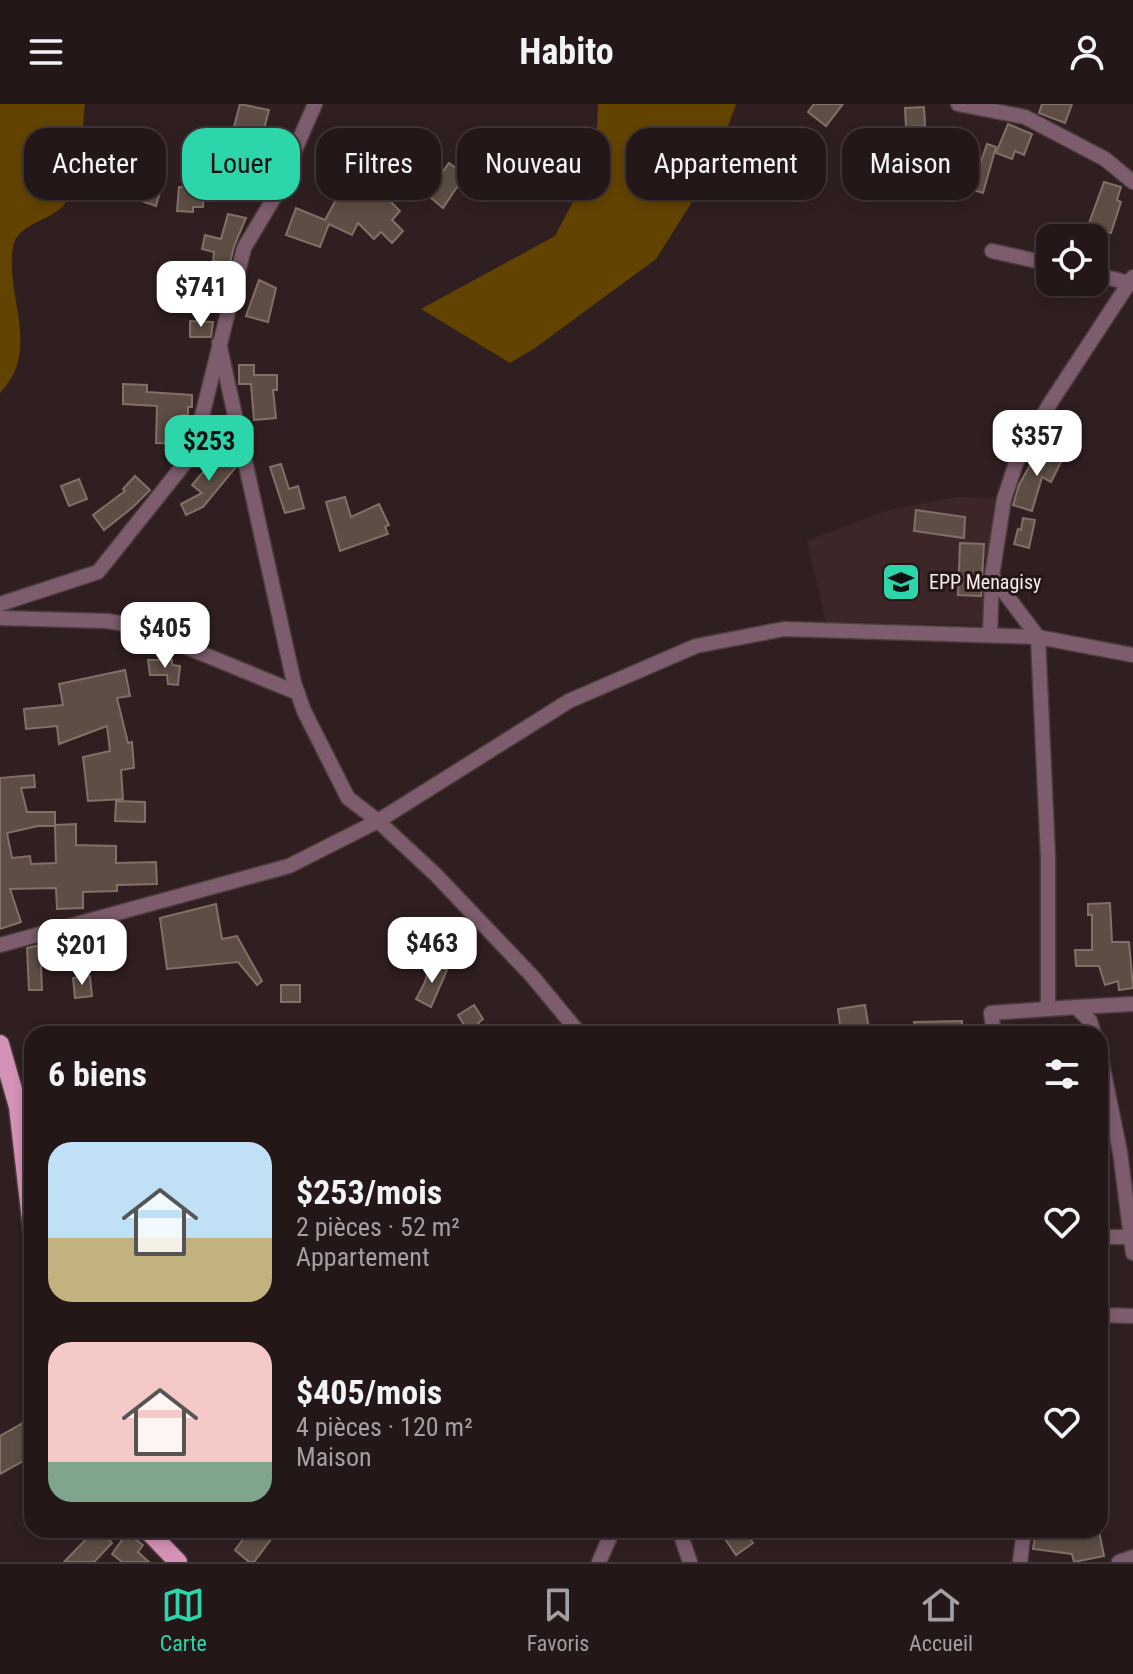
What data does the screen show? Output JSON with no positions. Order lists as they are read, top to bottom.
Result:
{
  "places": {
    "school or university": ["EPP Menagisy"]
  },
  "page": {
    "header": "Habito",
    "chip": [
      "Acheter",
      "Louer",
      "Filtres",
      "Nouveau",
      "Appartement",
      "Maison"
    ],
    "price": [
      "$741",
      "$357",
      "$253",
      "$405",
      "$463",
      "$201"
    ],
    "heading": "6 biens",
    "list": [
      {
        "name": "$253/mois",
        "note": "2 pièces · 52 m² · Appartement"
      },
      {
        "name": "$405/mois",
        "note": "4 pièces · 120 m² · Maison"
      }
    ],
    "tabs": ["Carte", "Favoris", "Accueil"]
  }
}
